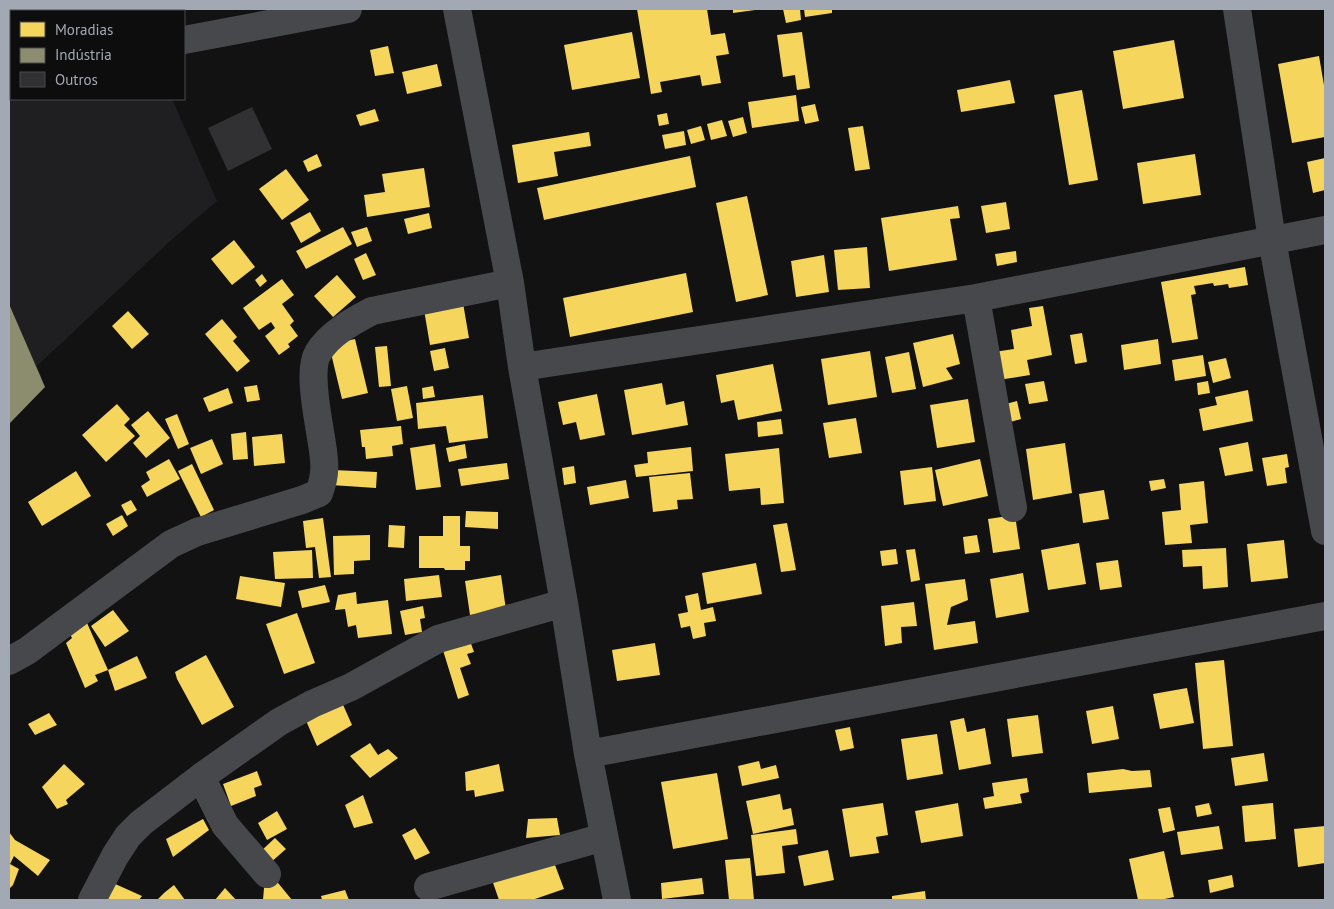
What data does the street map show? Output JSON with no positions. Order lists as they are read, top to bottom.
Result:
{
  "legend": ["Moradias", "Indústria", "Outros"]
}
